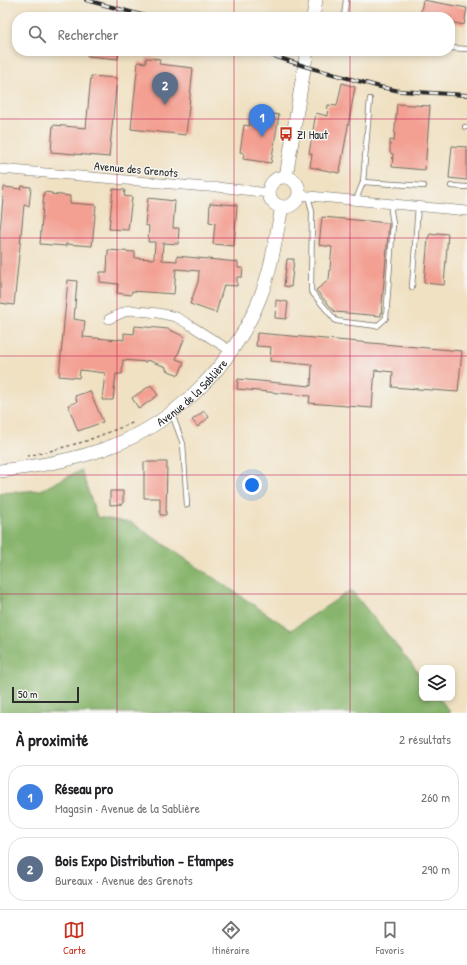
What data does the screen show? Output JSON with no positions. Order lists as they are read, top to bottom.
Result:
{
  "streets": {
    "main road": ["Avenue de la Sablière"],
    "street": ["Avenue des Grenots"]
  },
  "crossings": [
    ["Avenue des Grenots", "Avenue de la Sablière"]
  ],
  "places": {
    "bus stop": ["ZI Haut"]
  },
  "scale_bar": "50 m",
  "page": {
    "search": "Rechercher",
    "pins": ["2", "1"],
    "scale": "50 m",
    "heading": ["À proximité", "2 résultats"],
    "list": [
      {
        "mark": "1",
        "name": "Réseau pro",
        "note": "Magasin · Avenue de la Sablière",
        "value": "260 m"
      },
      {
        "mark": "2",
        "name": "Bois Expo Distribution - Etampes",
        "note": "Bureaux · Avenue des Grenots",
        "value": "290 m"
      }
    ],
    "nav": ["Carte", "Itinéraire", "Favoris"]
  }
}
